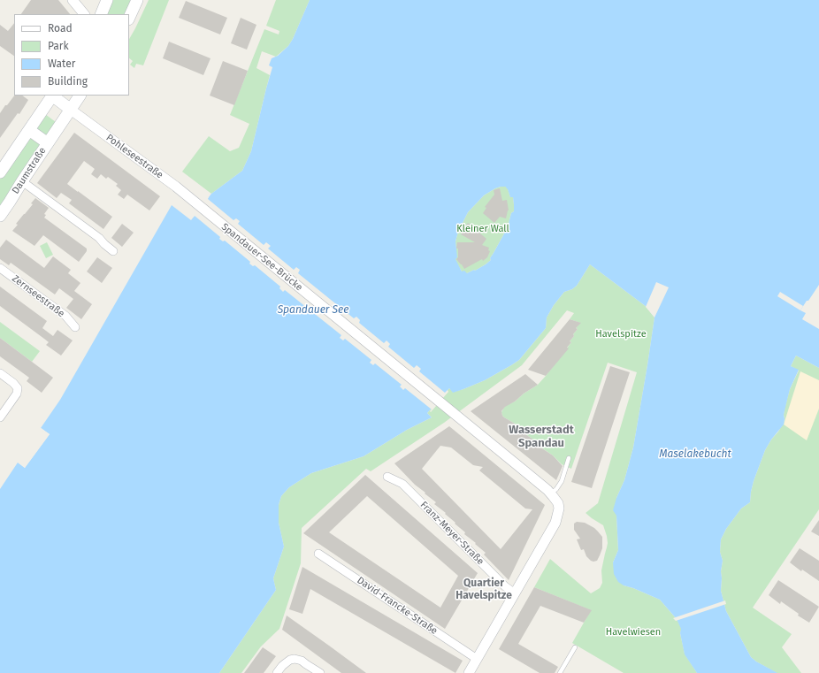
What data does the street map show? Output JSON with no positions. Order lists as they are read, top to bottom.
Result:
{
  "streets": {
    "main road": ["Daumstraße"],
    "street": [
      "Pohleseestraße",
      "Spandauer-See-Brücke",
      "Zernseestraße",
      "Franz-Meyer-Straße",
      "David-Francke-Straße"
    ]
  },
  "crossings": [
    ["Pohleseestraße", "Daumstraße"],
    ["Pohleseestraße", "Spandauer-See-Brücke"]
  ],
  "districts": ["Wasserstadt Spandau", "Quartier Havelspitze"],
  "water": ["Spandauer See", "Maselakebucht"],
  "parks": ["Kleiner Wall", "Havelspitze", "Havelwiesen"],
  "legend": [
    "Road",
    "Park",
    "Water",
    "Building"
  ]
}
